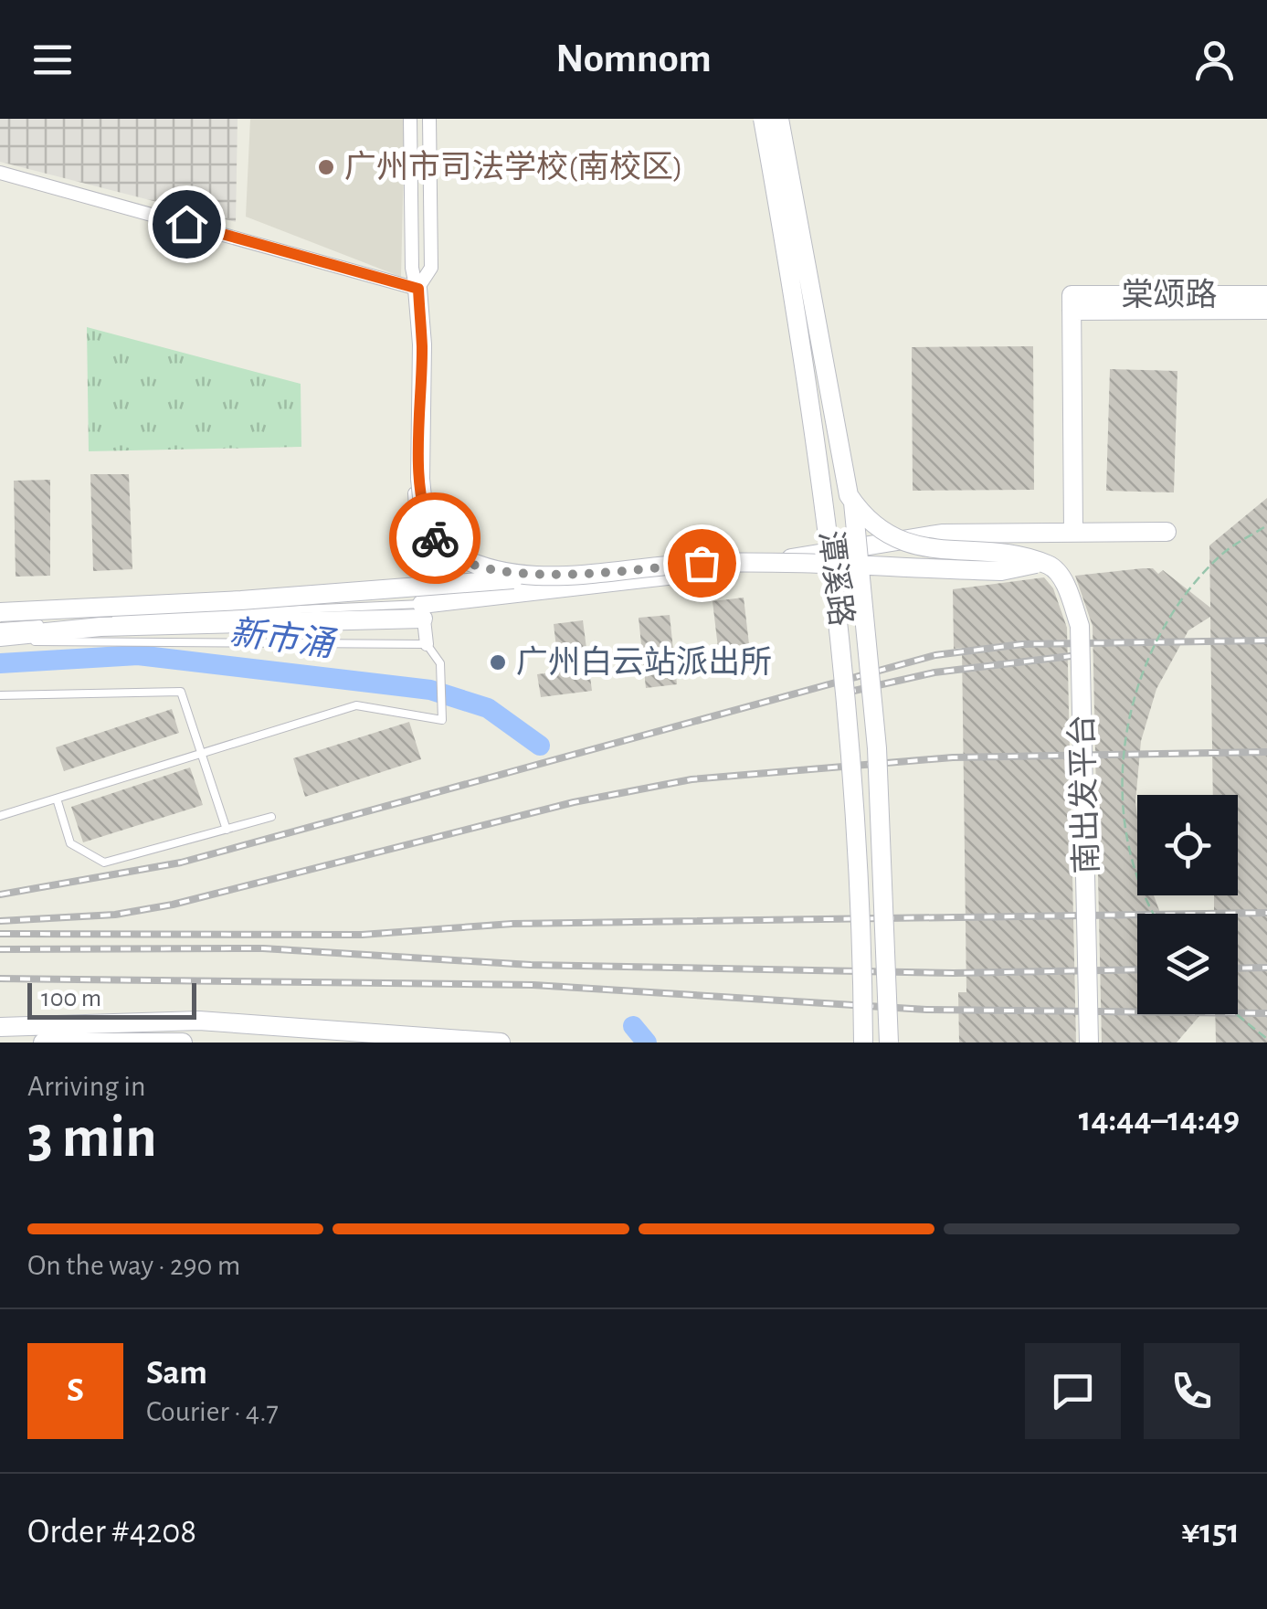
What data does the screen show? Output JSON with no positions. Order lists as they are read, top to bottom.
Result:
{
  "streets": {
    "street": ["棠颂路", "潭溪路", "南出发平台"]
  },
  "water": ["新市涌"],
  "places": ["广州市司法学校(南校区)", "广州白云站派出所"],
  "scale_bar": "100 m",
  "page": {
    "header": "Nomnom",
    "scale": "100 m",
    "heading": ["3 min", "Arriving in", "14:44–14:49"],
    "panel": [
      "Sam",
      "Courier · 4.7",
      "Order #4208",
      "¥151"
    ],
    "bar": "On the way · 290 m",
    "round": "S"
  }
}
